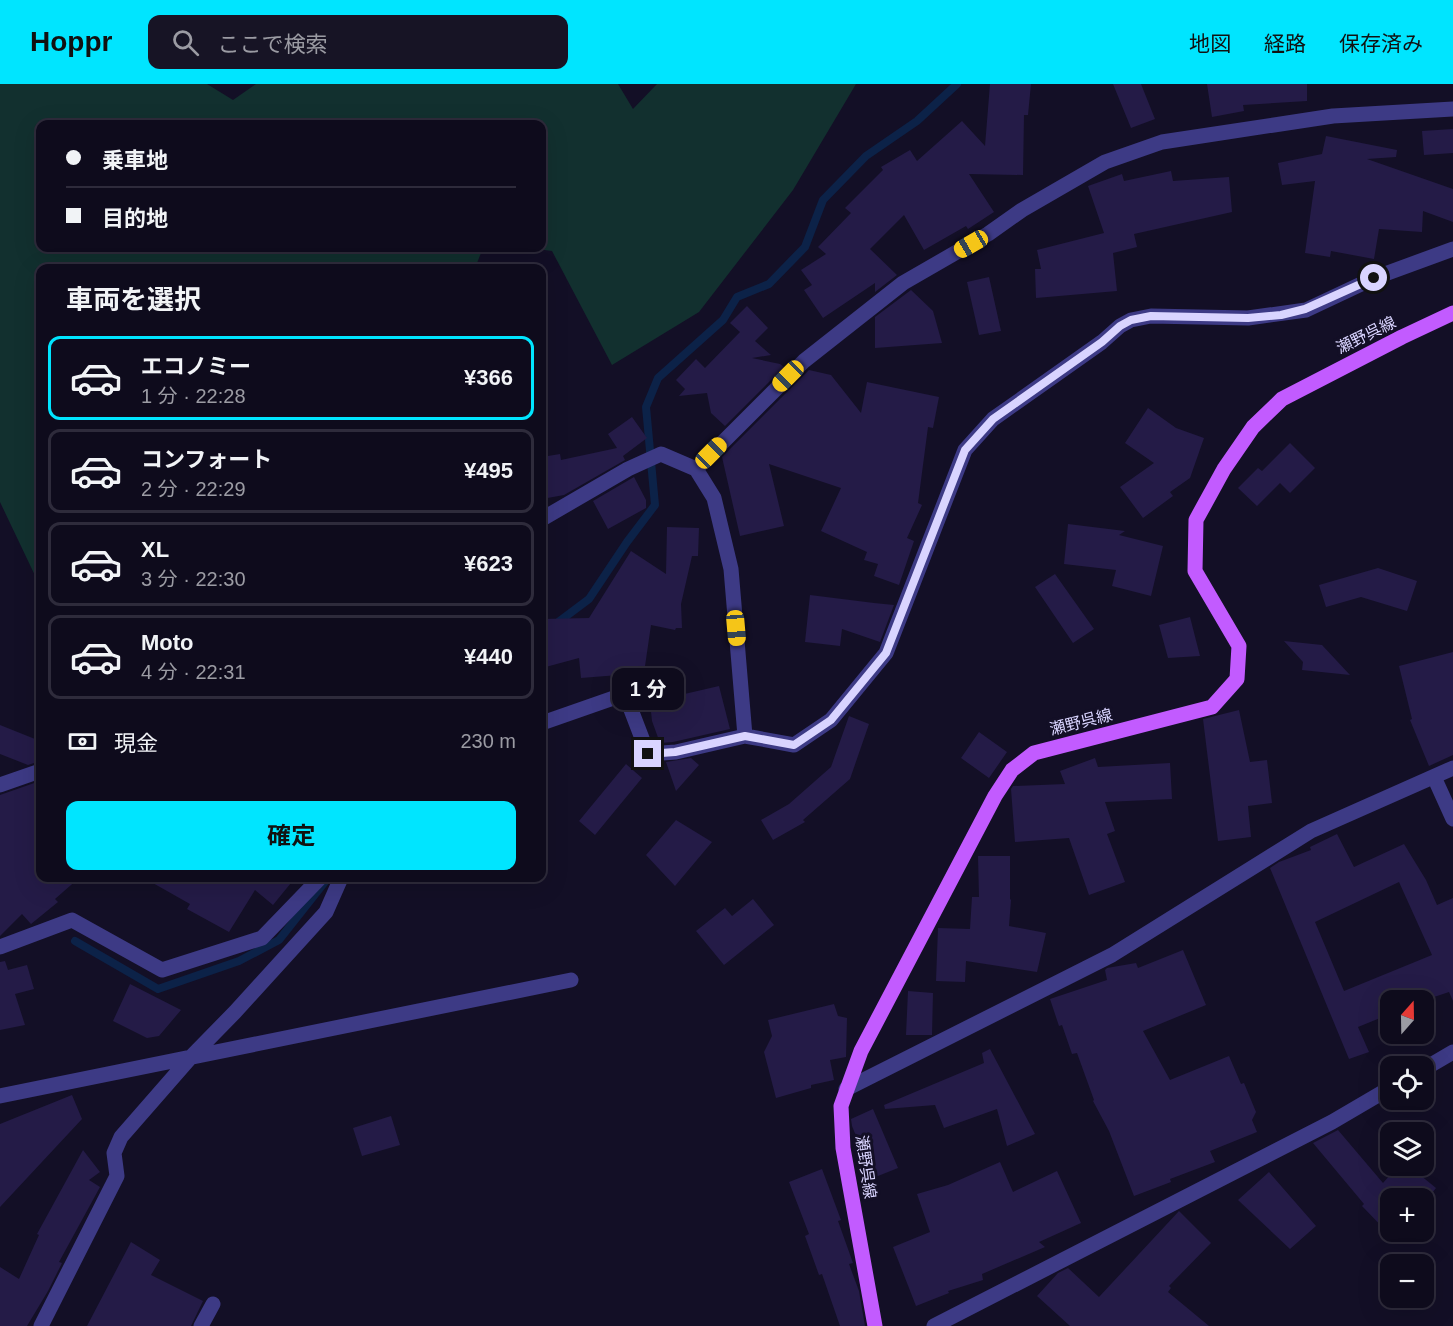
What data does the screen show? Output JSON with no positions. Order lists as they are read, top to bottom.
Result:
{
  "streets": {
    "main road": ["瀬野呉線"]
  },
  "north": "top",
  "page": {
    "header": "Hoppr",
    "search": "ここで検索",
    "nav": ["地図", "経路", "保存済み"],
    "banner": ["乗車地", "目的地"],
    "heading": "車両を選択",
    "list": [
      {
        "name": "エコノミー",
        "note": "1 分 · 22:28",
        "value": "¥366"
      },
      {
        "name": "コンフォート",
        "note": "2 分 · 22:29",
        "value": "¥495"
      },
      {
        "name": "XL",
        "note": "3 分 · 22:30",
        "value": "¥623"
      },
      {
        "name": "Moto",
        "note": "4 分 · 22:31",
        "value": "¥440"
      }
    ],
    "bubble": "1 分",
    "pay": ["現金", "230 m"],
    "buttons": "確定",
    "map_buttons": ["+", "−"]
  }
}
